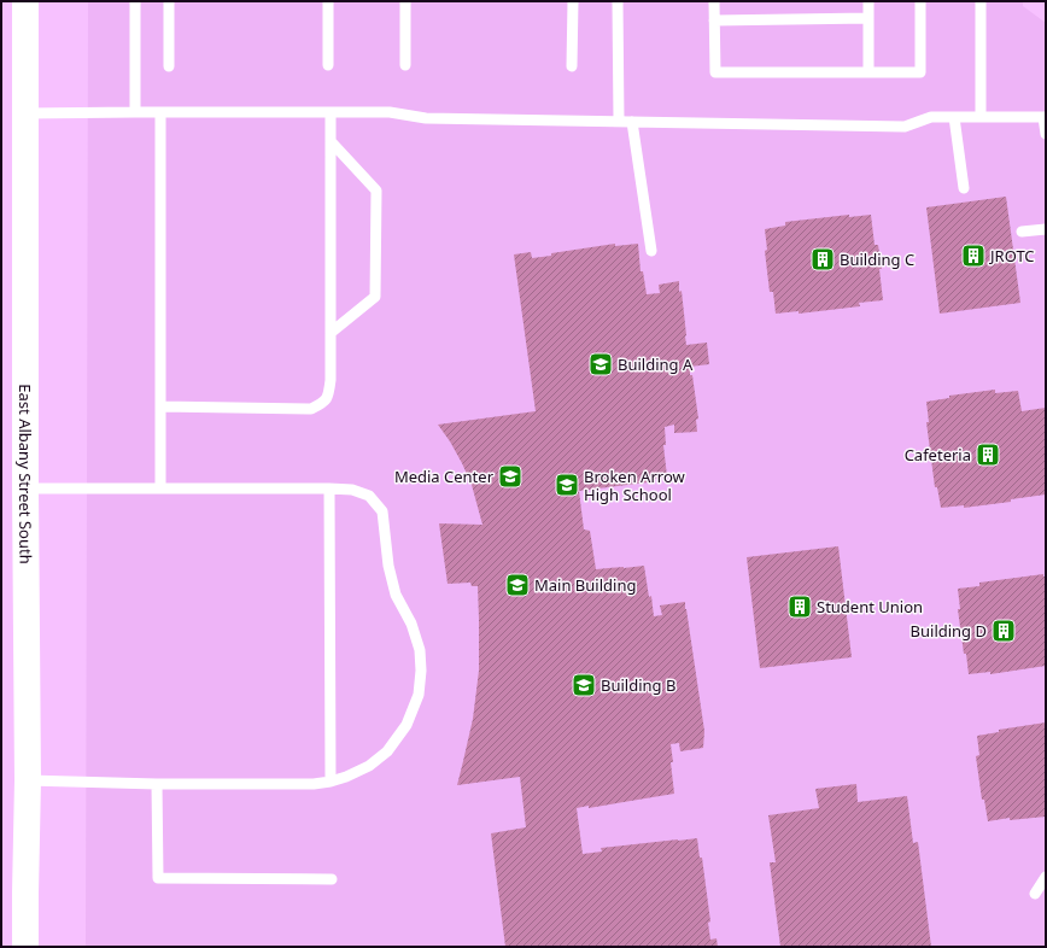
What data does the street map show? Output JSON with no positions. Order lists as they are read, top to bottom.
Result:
{
  "streets": {
    "street": ["East Albany Street South"]
  },
  "places": {
    "building": [
      "JROTC",
      "Building C",
      "Cafeteria",
      "Student Union",
      "Building D"
    ],
    "school or university": [
      "Building A",
      "Media Center",
      "Broken Arrow High School",
      "Main Building",
      "Building B"
    ]
  }
}
